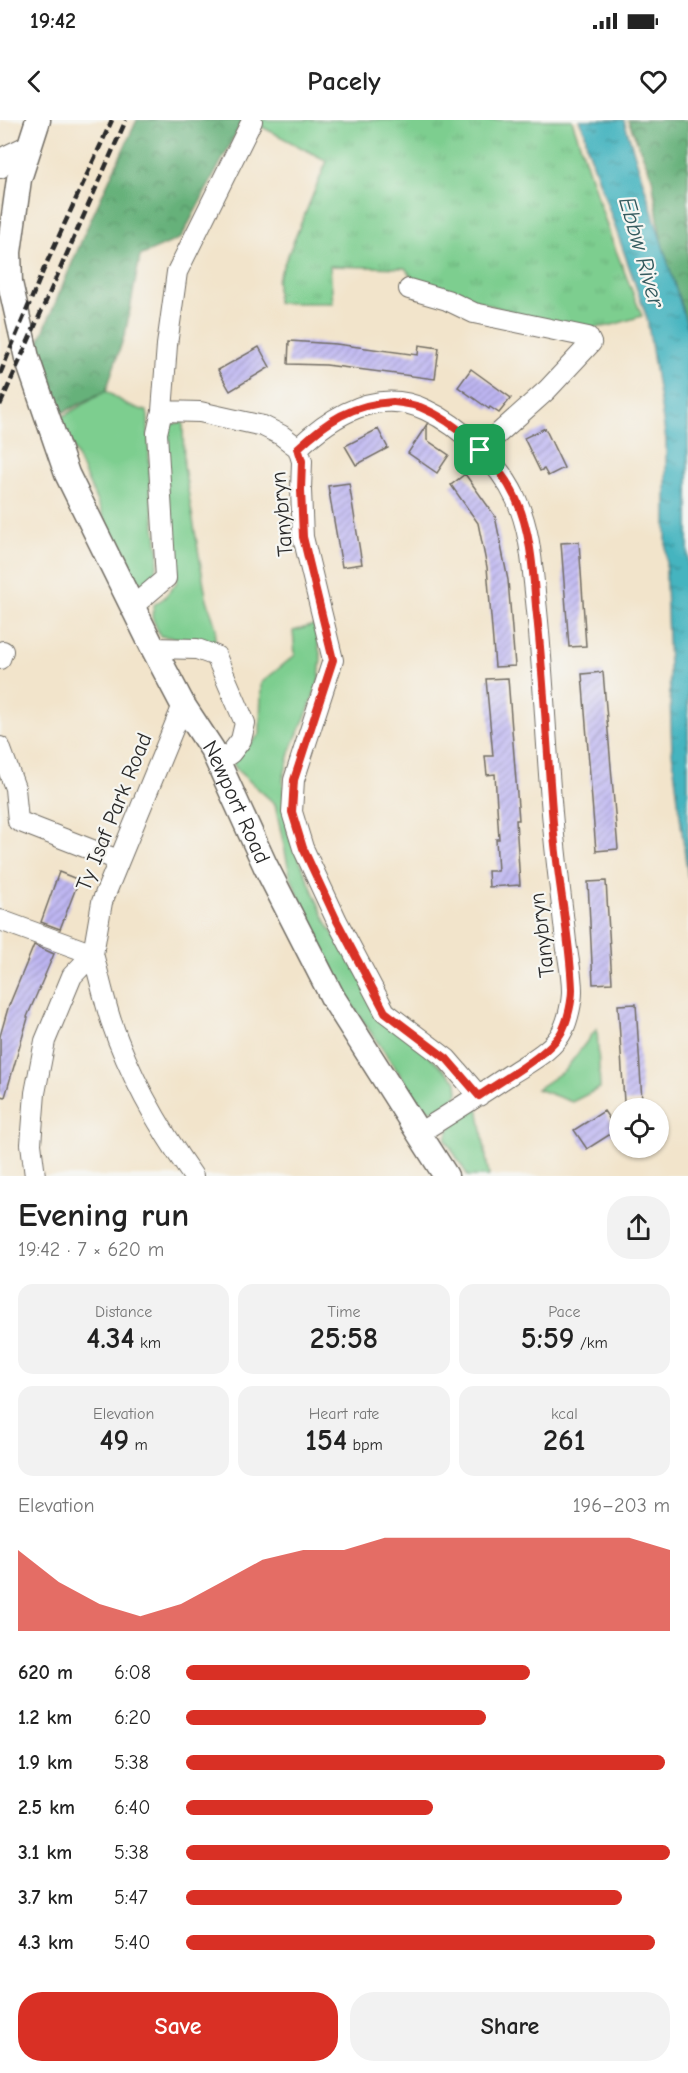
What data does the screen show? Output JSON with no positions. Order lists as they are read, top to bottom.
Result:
{
  "streets": {
    "main road": ["Newport Road"],
    "street": ["Tanybryn", "Ty Isaf Park Road"]
  },
  "crossings": [
    ["Tanybryn", "Newport Road"],
    ["Newport Road", "Ty Isaf Park Road"]
  ],
  "water": ["Ebbw River"],
  "page": {
    "status": "19:42",
    "header": "Pacely",
    "heading": ["Evening run", "19:42 · 7 × 620 m"],
    "stats": [
      ["Distance", "4.34 km"],
      ["Time", "25:58"],
      ["Pace", "5:59 /km"],
      ["Elevation", "49 m"],
      ["Heart rate", "154 bpm"],
      ["kcal", "261"]
    ],
    "chart": ["Elevation", "196–203 m"],
    "list": [
      {
        "name": "620 m",
        "note": "6:08"
      },
      {
        "name": "1.2 km",
        "note": "6:20"
      },
      {
        "name": "1.9 km",
        "note": "5:38"
      },
      {
        "name": "2.5 km",
        "note": "6:40"
      },
      {
        "name": "3.1 km",
        "note": "5:38"
      },
      {
        "name": "3.7 km",
        "note": "5:47"
      },
      {
        "name": "4.3 km",
        "note": "5:40"
      }
    ],
    "buttons": ["Save", "Share"]
  }
}
